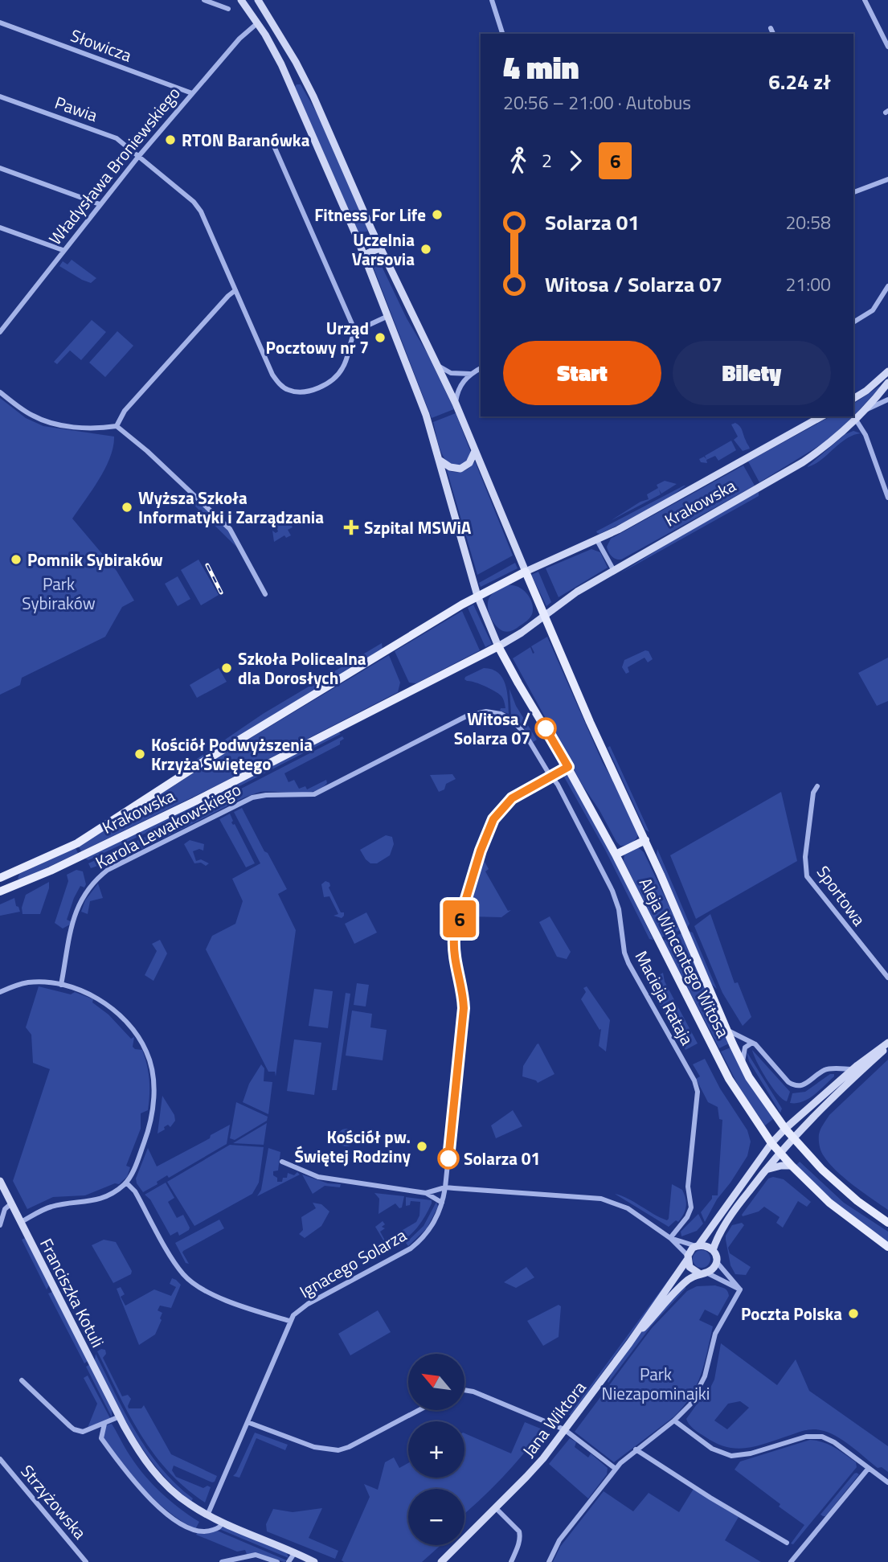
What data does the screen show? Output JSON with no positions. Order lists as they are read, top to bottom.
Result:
{
  "streets": {
    "main road": [
      "Krakowska",
      "Aleja Wincentego Witosa",
      "Franciszka Kotuli",
      "Jana Wiktora"
    ],
    "street": [
      "Słowicza",
      "Pawia",
      "Władysława Broniewskiego",
      "Karola Lewakowskiego",
      "Sportowa",
      "Macieja Rataja",
      "Ignacego Solarza",
      "Strzyżowska"
    ]
  },
  "crossings": [
    ["Słowicza", "Władysława Broniewskiego"],
    ["Pawia", "Władysława Broniewskiego"],
    ["Krakowska", "Aleja Wincentego Witosa"],
    ["Karola Lewakowskiego", "Macieja Rataja"],
    ["Karola Lewakowskiego", "Ignacego Solarza"],
    ["Aleja Wincentego Witosa", "Ignacego Solarza"],
    ["Macieja Rataja", "Ignacego Solarza"],
    ["Ignacego Solarza", "Franciszka Kotuli"]
  ],
  "parks": ["Park Sybiraków", "Park Niezapominajki"],
  "places": {
    "other": [
      "RTON Baranówka",
      "Fitness For Life",
      "Uczelnia Varsovia",
      "Urząd Pocztowy nr 7",
      "Wyższa Szkoła Informatyki i Zarządzania",
      "Pomnik Sybiraków",
      "Szkoła Policealna dla Dorosłych",
      "Witosa / Solarza 07",
      "Kościół Podwyższenia Krzyża Świętego",
      "Kościół pw. Świętej Rodziny",
      "Solarza 01",
      "Poczta Polska"
    ],
    "health": ["Szpital MSWiA"]
  },
  "lines": ["bus line 6"],
  "north": "top left",
  "page": {
    "on_map": "6",
    "heading": ["4 min", "20:56 – 21:00 · Autobus", "6.24 zł"],
    "legs": ["2", "6"],
    "list": [
      {
        "name": "Solarza 01",
        "value": "20:58"
      },
      {
        "name": "Witosa / Solarza 07",
        "value": "21:00"
      }
    ],
    "buttons": ["Start", "Bilety"],
    "map_buttons": ["+", "−"]
  }
}
